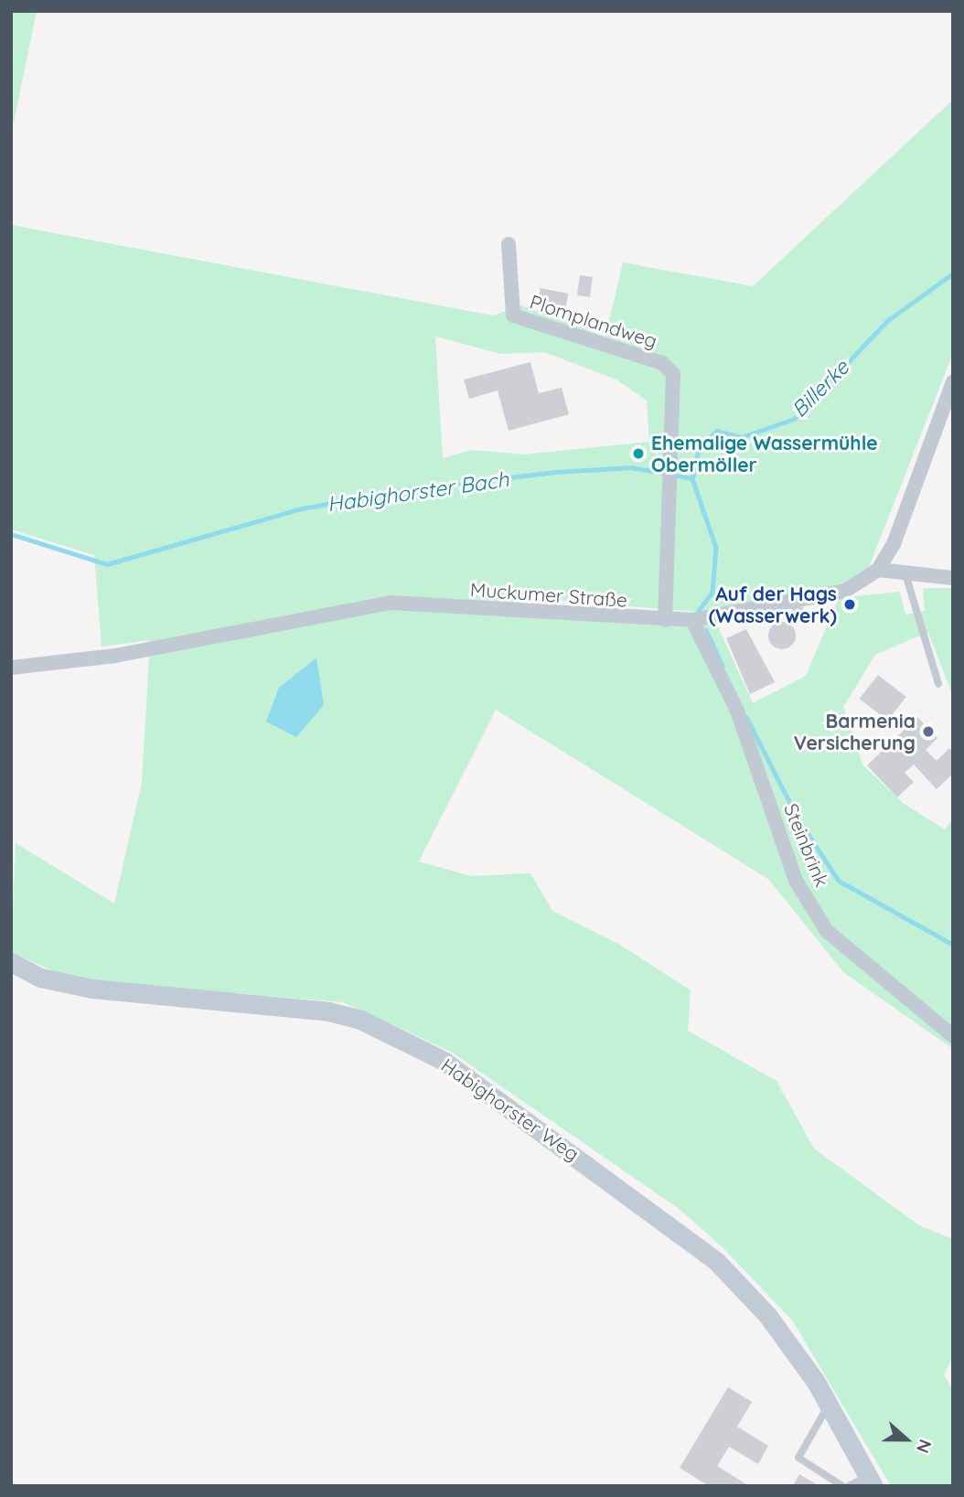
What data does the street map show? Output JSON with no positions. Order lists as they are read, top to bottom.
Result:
{
  "streets": {
    "street": [
      "Plomplandweg",
      "Muckumer Straße",
      "Steinbrink",
      "Habighorster Weg"
    ]
  },
  "crossings": [
    ["Plomplandweg", "Muckumer Straße"],
    ["Muckumer Straße", "Steinbrink"]
  ],
  "water": ["Billerke", "Habighorster Bach"],
  "places": ["Ehemalige Wassermühle Obermöller", "Auf der Hags (Wasserwerk)", "Barmenia Versicherung"],
  "north": "right"
}
